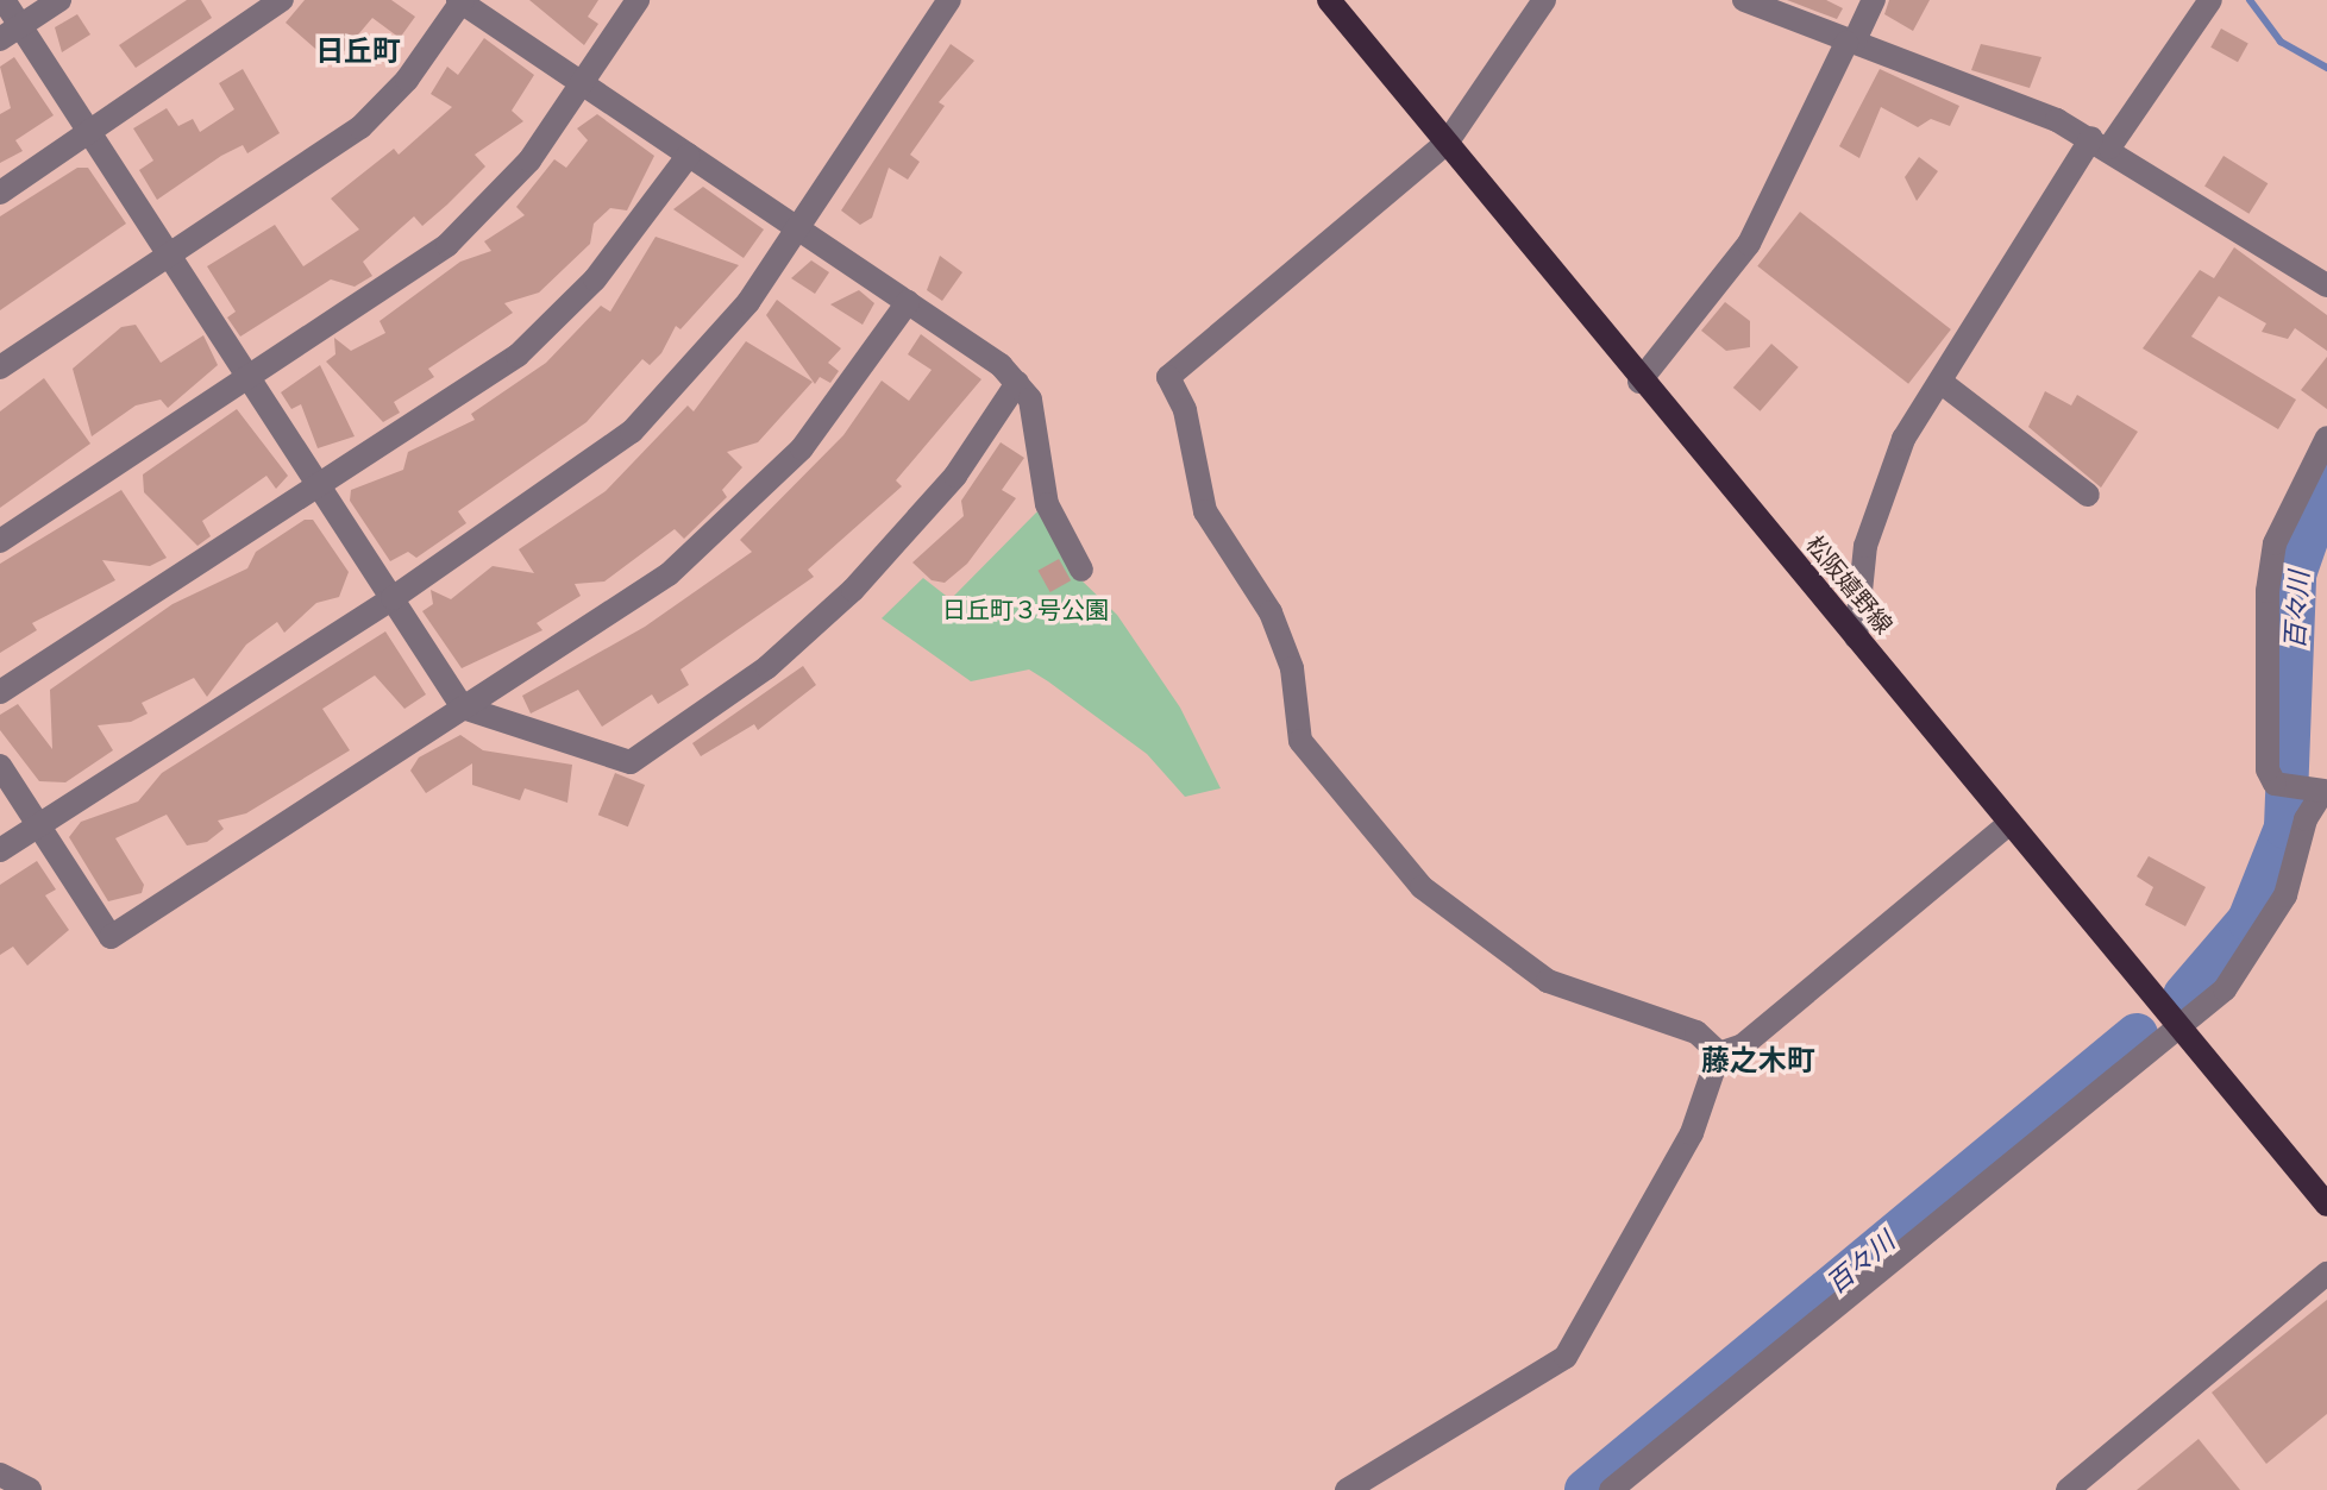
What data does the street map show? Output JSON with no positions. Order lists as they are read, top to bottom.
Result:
{
  "streets": {
    "main road": ["松阪嬉野線"]
  },
  "districts": ["日丘町", "藤之木町"],
  "water": ["百々川"],
  "parks": ["日丘町３号公園"]
}
